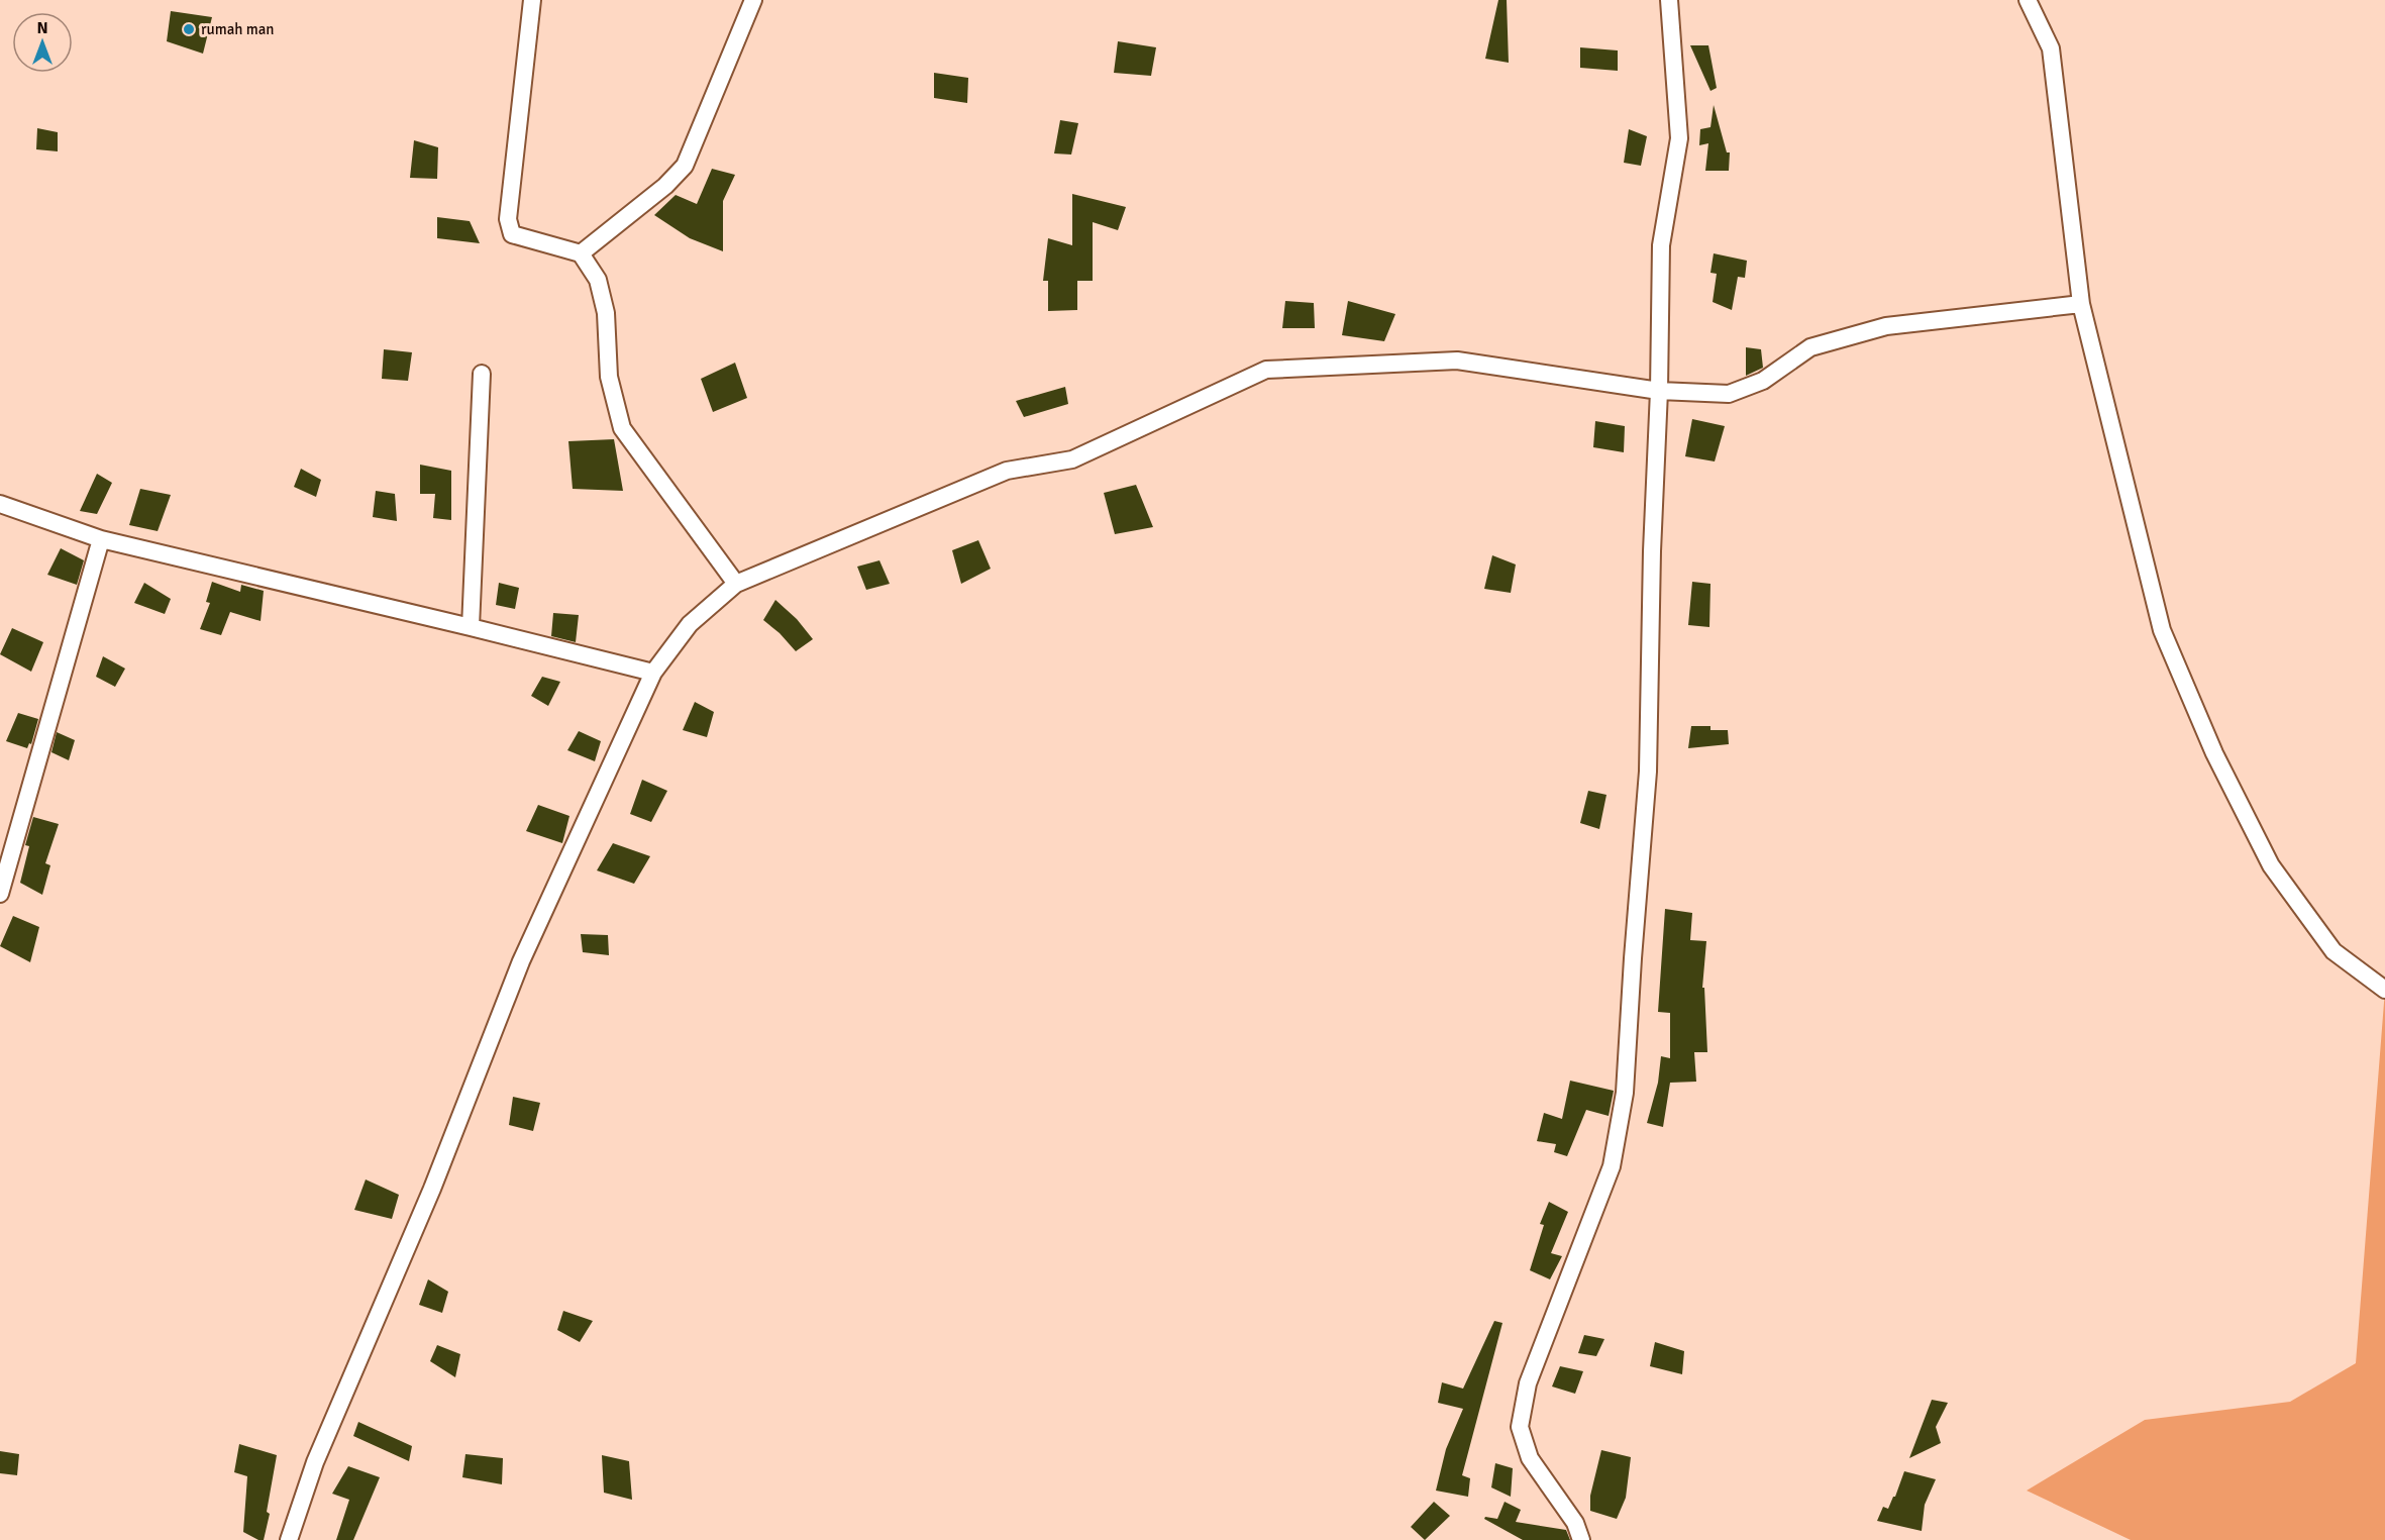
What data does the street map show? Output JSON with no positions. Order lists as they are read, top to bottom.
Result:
{
  "places": ["rumah man"],
  "north": "top"
}
